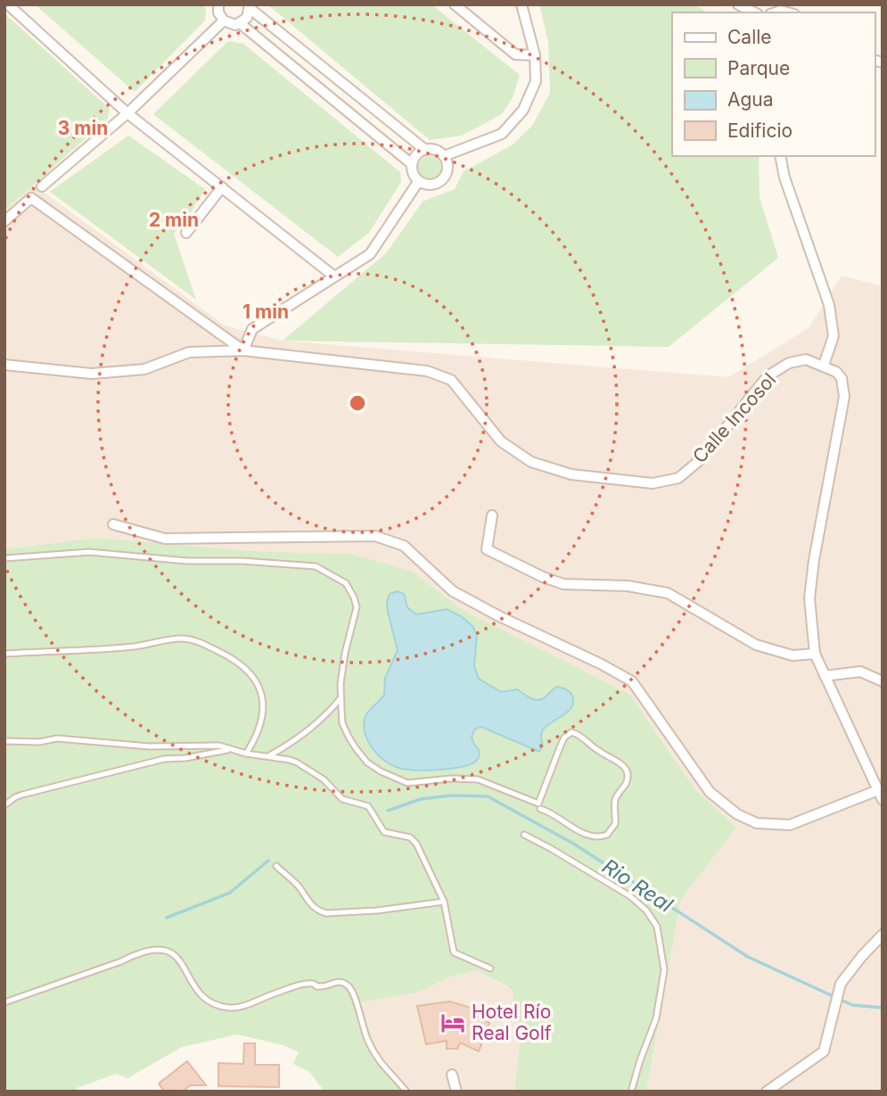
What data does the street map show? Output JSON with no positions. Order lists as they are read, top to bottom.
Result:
{
  "streets": {
    "street": ["Calle Incosol"]
  },
  "water": ["Rio Real"],
  "places": {
    "hotel": ["Hotel Río Real Golf"]
  },
  "legend": [
    "Calle",
    "Parque",
    "Agua",
    "Edificio"
  ],
  "rings": ["3 min", "2 min", "1 min"]
}
